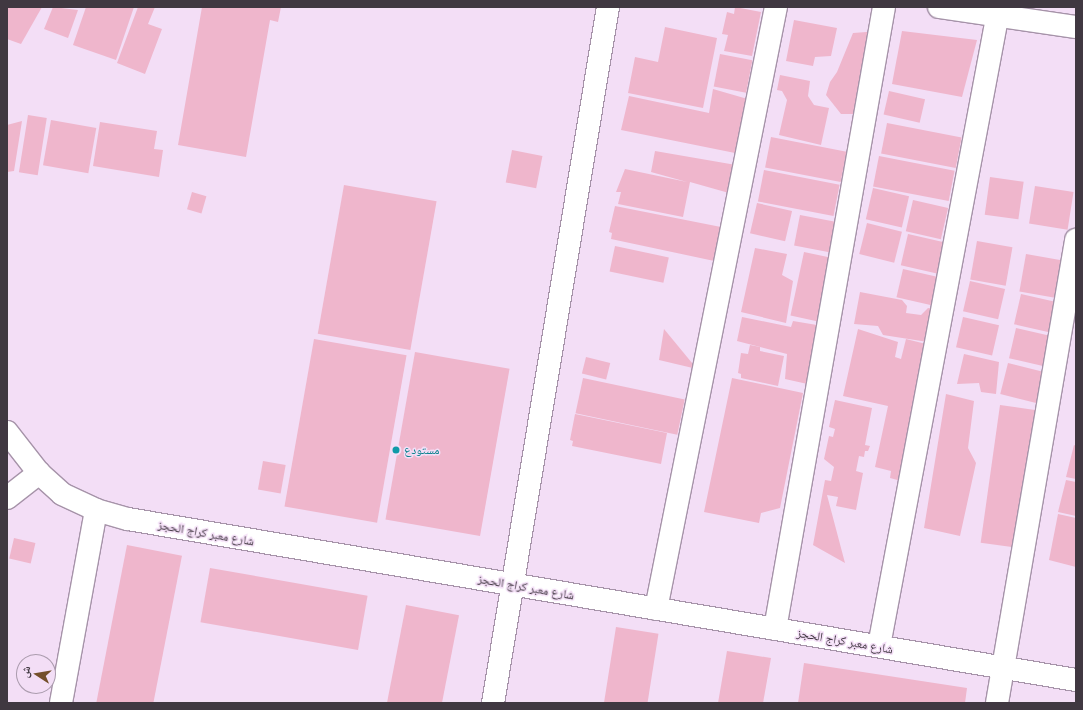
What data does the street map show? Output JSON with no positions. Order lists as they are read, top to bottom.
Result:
{
  "streets": {
    "street": ["شارع معبر كراج الحجز"]
  },
  "places": ["مستودع"],
  "north": "left"
}
